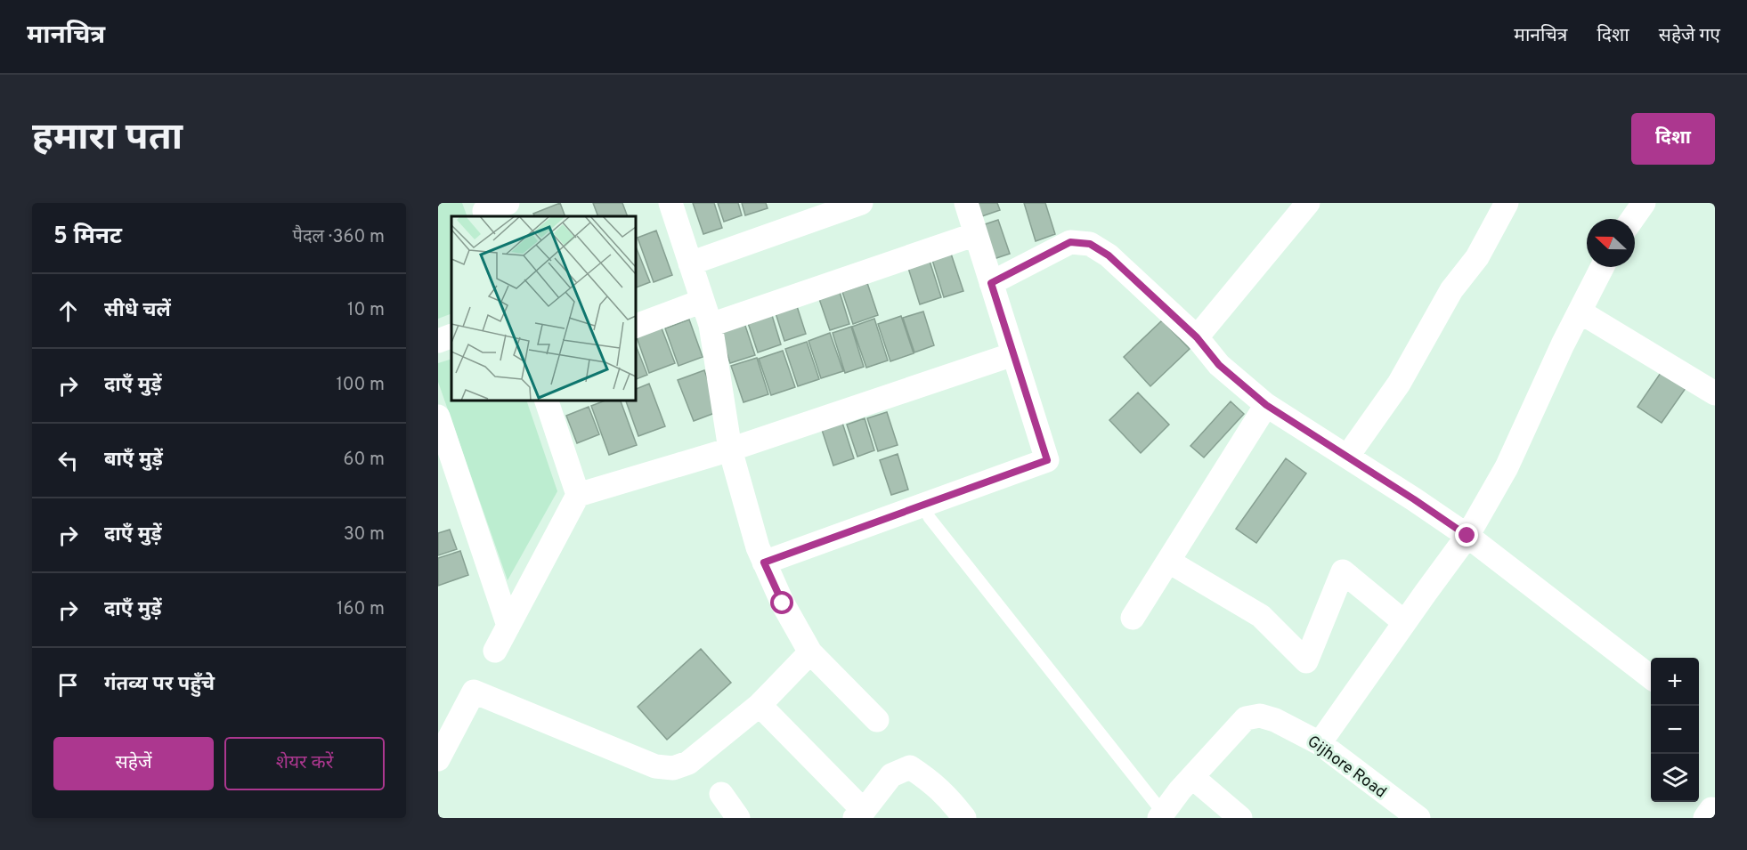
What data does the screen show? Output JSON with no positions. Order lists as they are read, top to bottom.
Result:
{
  "streets": {
    "street": ["Gijhore Road"]
  },
  "north": "left",
  "page": {
    "header": "मानचित्र",
    "nav": ["मानचित्र", "दिशा", "सहेजे गए"],
    "buttons": [
      "दिशा",
      ["सहेजें", "शेयर करें"]
    ],
    "title": "हमारा पता",
    "heading": ["5 मिनट", "पैदल · 360 m"],
    "list": [
      ["सीधे चलें", "10 m"],
      ["दाएँ मुड़ें", "100 m"],
      ["बाएँ मुड़ें", "60 m"],
      ["दाएँ मुड़ें", "30 m"],
      ["दाएँ मुड़ें", "160 m"],
      "गंतव्य पर पहुँचे"
    ],
    "map_buttons": ["+", "−"]
  }
}
